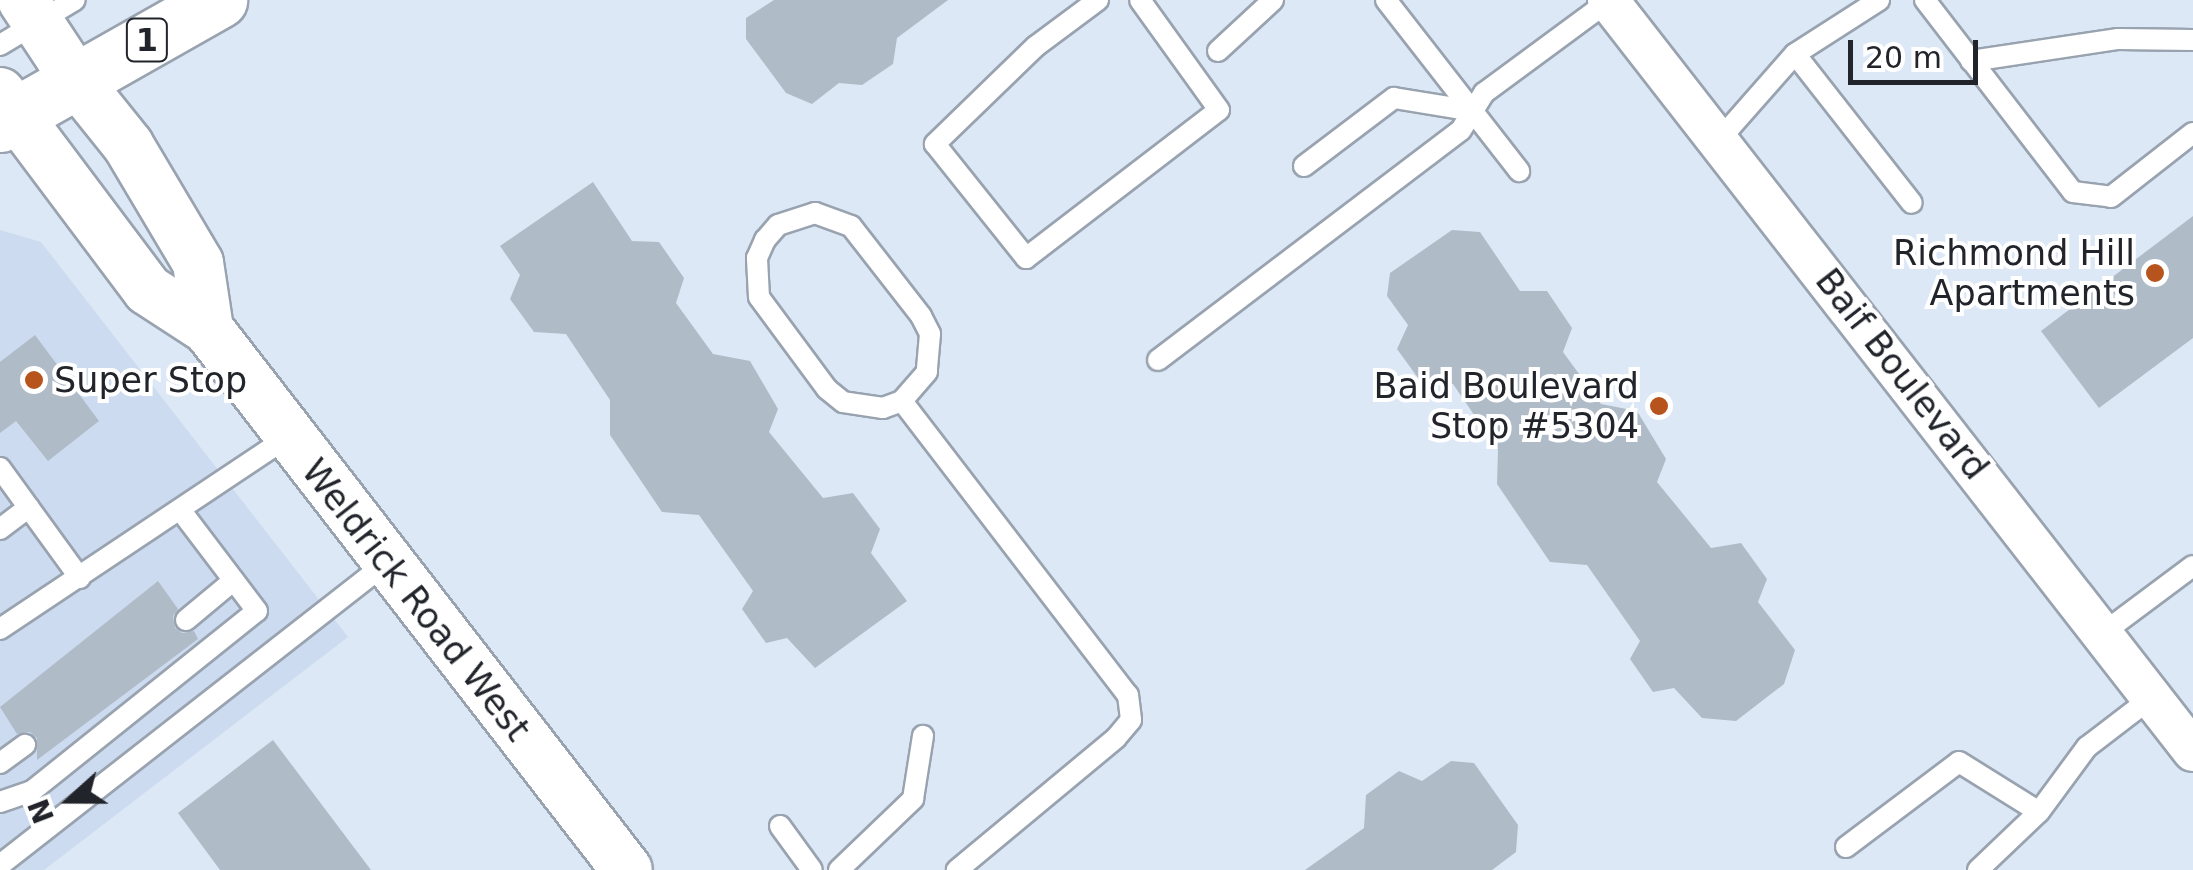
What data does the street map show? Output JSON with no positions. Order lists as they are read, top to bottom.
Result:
{
  "streets": {
    "main road": ["1"],
    "street": ["Baif Boulevard", "Weldrick Road West"]
  },
  "crossings": [
    ["1", "Weldrick Road West"]
  ],
  "places": ["Richmond Hill Apartments", "Super Stop", "Baid Boulevard Stop #5304"],
  "scale_bar": "20 m",
  "north": "left"
}
